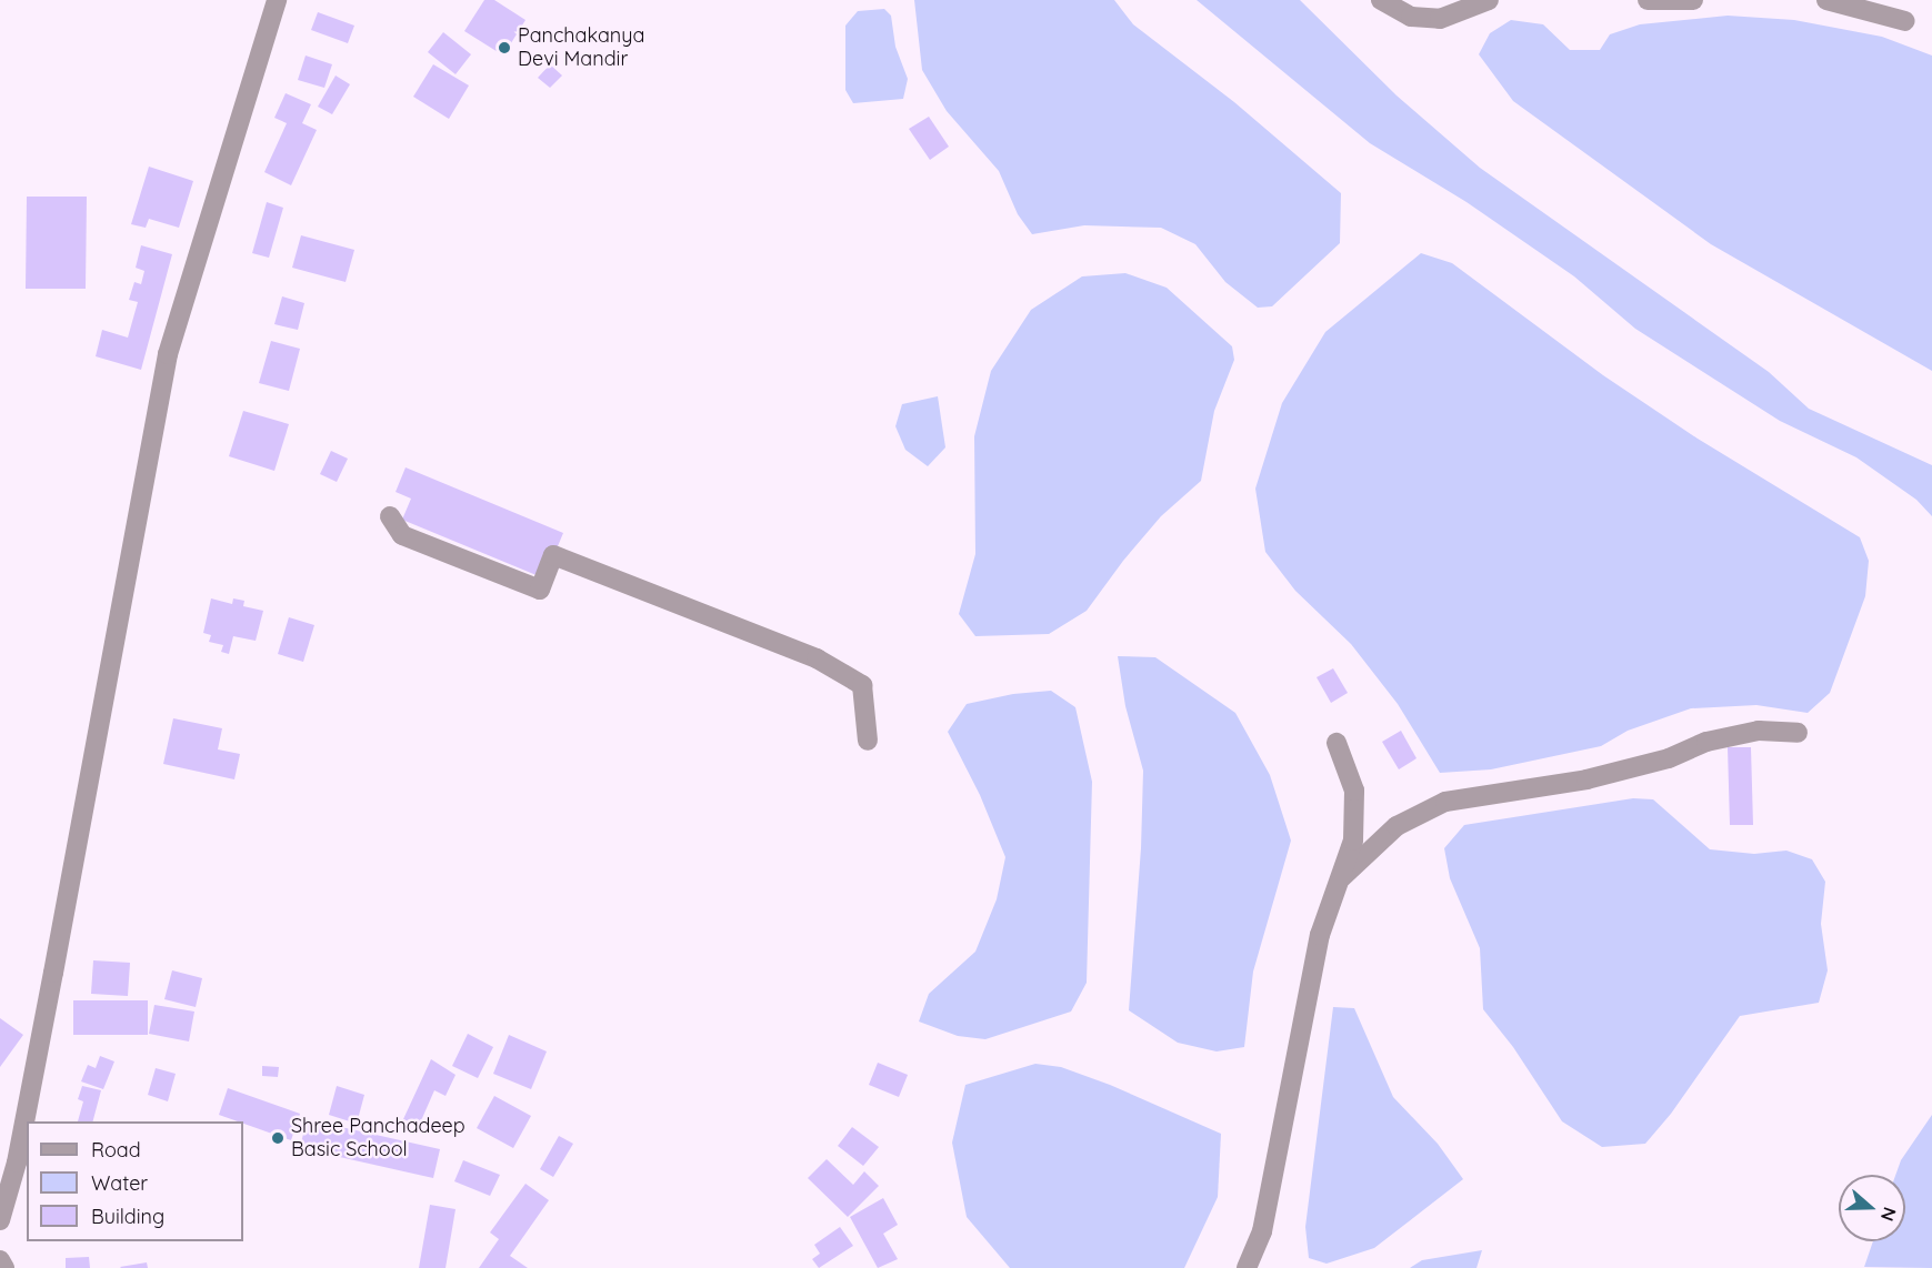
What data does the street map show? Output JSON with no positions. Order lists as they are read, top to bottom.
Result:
{
  "places": ["Panchakanya Devi Mandir", "Shree Panchadeep Basic School"],
  "legend": ["Road", "Water", "Building"],
  "north": "right"
}
